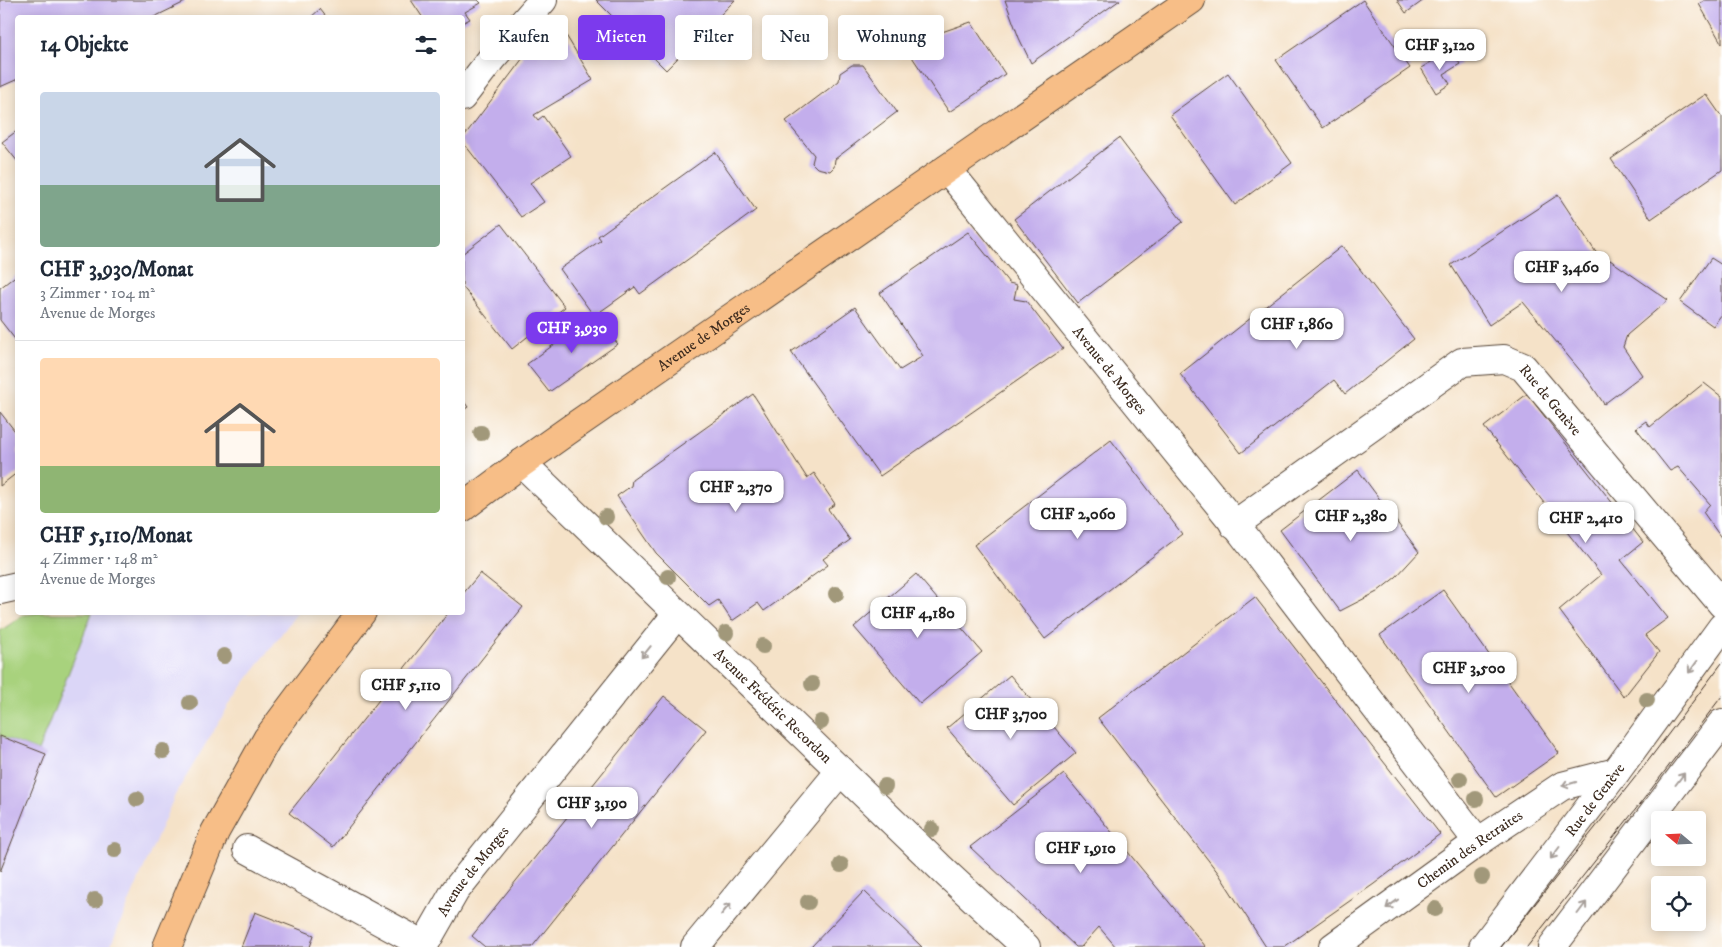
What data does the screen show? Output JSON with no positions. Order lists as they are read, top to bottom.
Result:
{
  "streets": {
    "main road": ["Avenue de Morges"],
    "street": ["Rue de Genève", "Avenue Frédéric Recordon", "Chemin des Retraites"]
  },
  "crossings": [
    ["Avenue de Morges", "Rue de Genève"],
    ["Avenue de Morges", "Avenue Frédéric Recordon"],
    ["Avenue de Morges", "Chemin des Retraites"],
    ["Rue de Genève", "Chemin des Retraites"]
  ],
  "north": "left",
  "page": {
    "chip": [
      "Kaufen",
      "Mieten",
      "Filter",
      "Neu",
      "Wohnung"
    ],
    "heading": "14 Objekte",
    "price": [
      "CHF 3,120",
      "CHF 3,460",
      "CHF 1,860",
      "CHF 3,930",
      "CHF 2,370",
      "CHF 2,060",
      "CHF 2,380",
      "CHF 2,410",
      "CHF 4,180",
      "CHF 3,500",
      "CHF 5,110",
      "CHF 3,700",
      "CHF 3,190",
      "CHF 1,910"
    ],
    "list": [
      {
        "name": "CHF 3,930/Monat",
        "note": "3 Zimmer · 104 m² · Avenue de Morges"
      },
      {
        "name": "CHF 5,110/Monat",
        "note": "4 Zimmer · 148 m² · Avenue de Morges"
      }
    ]
  }
}
